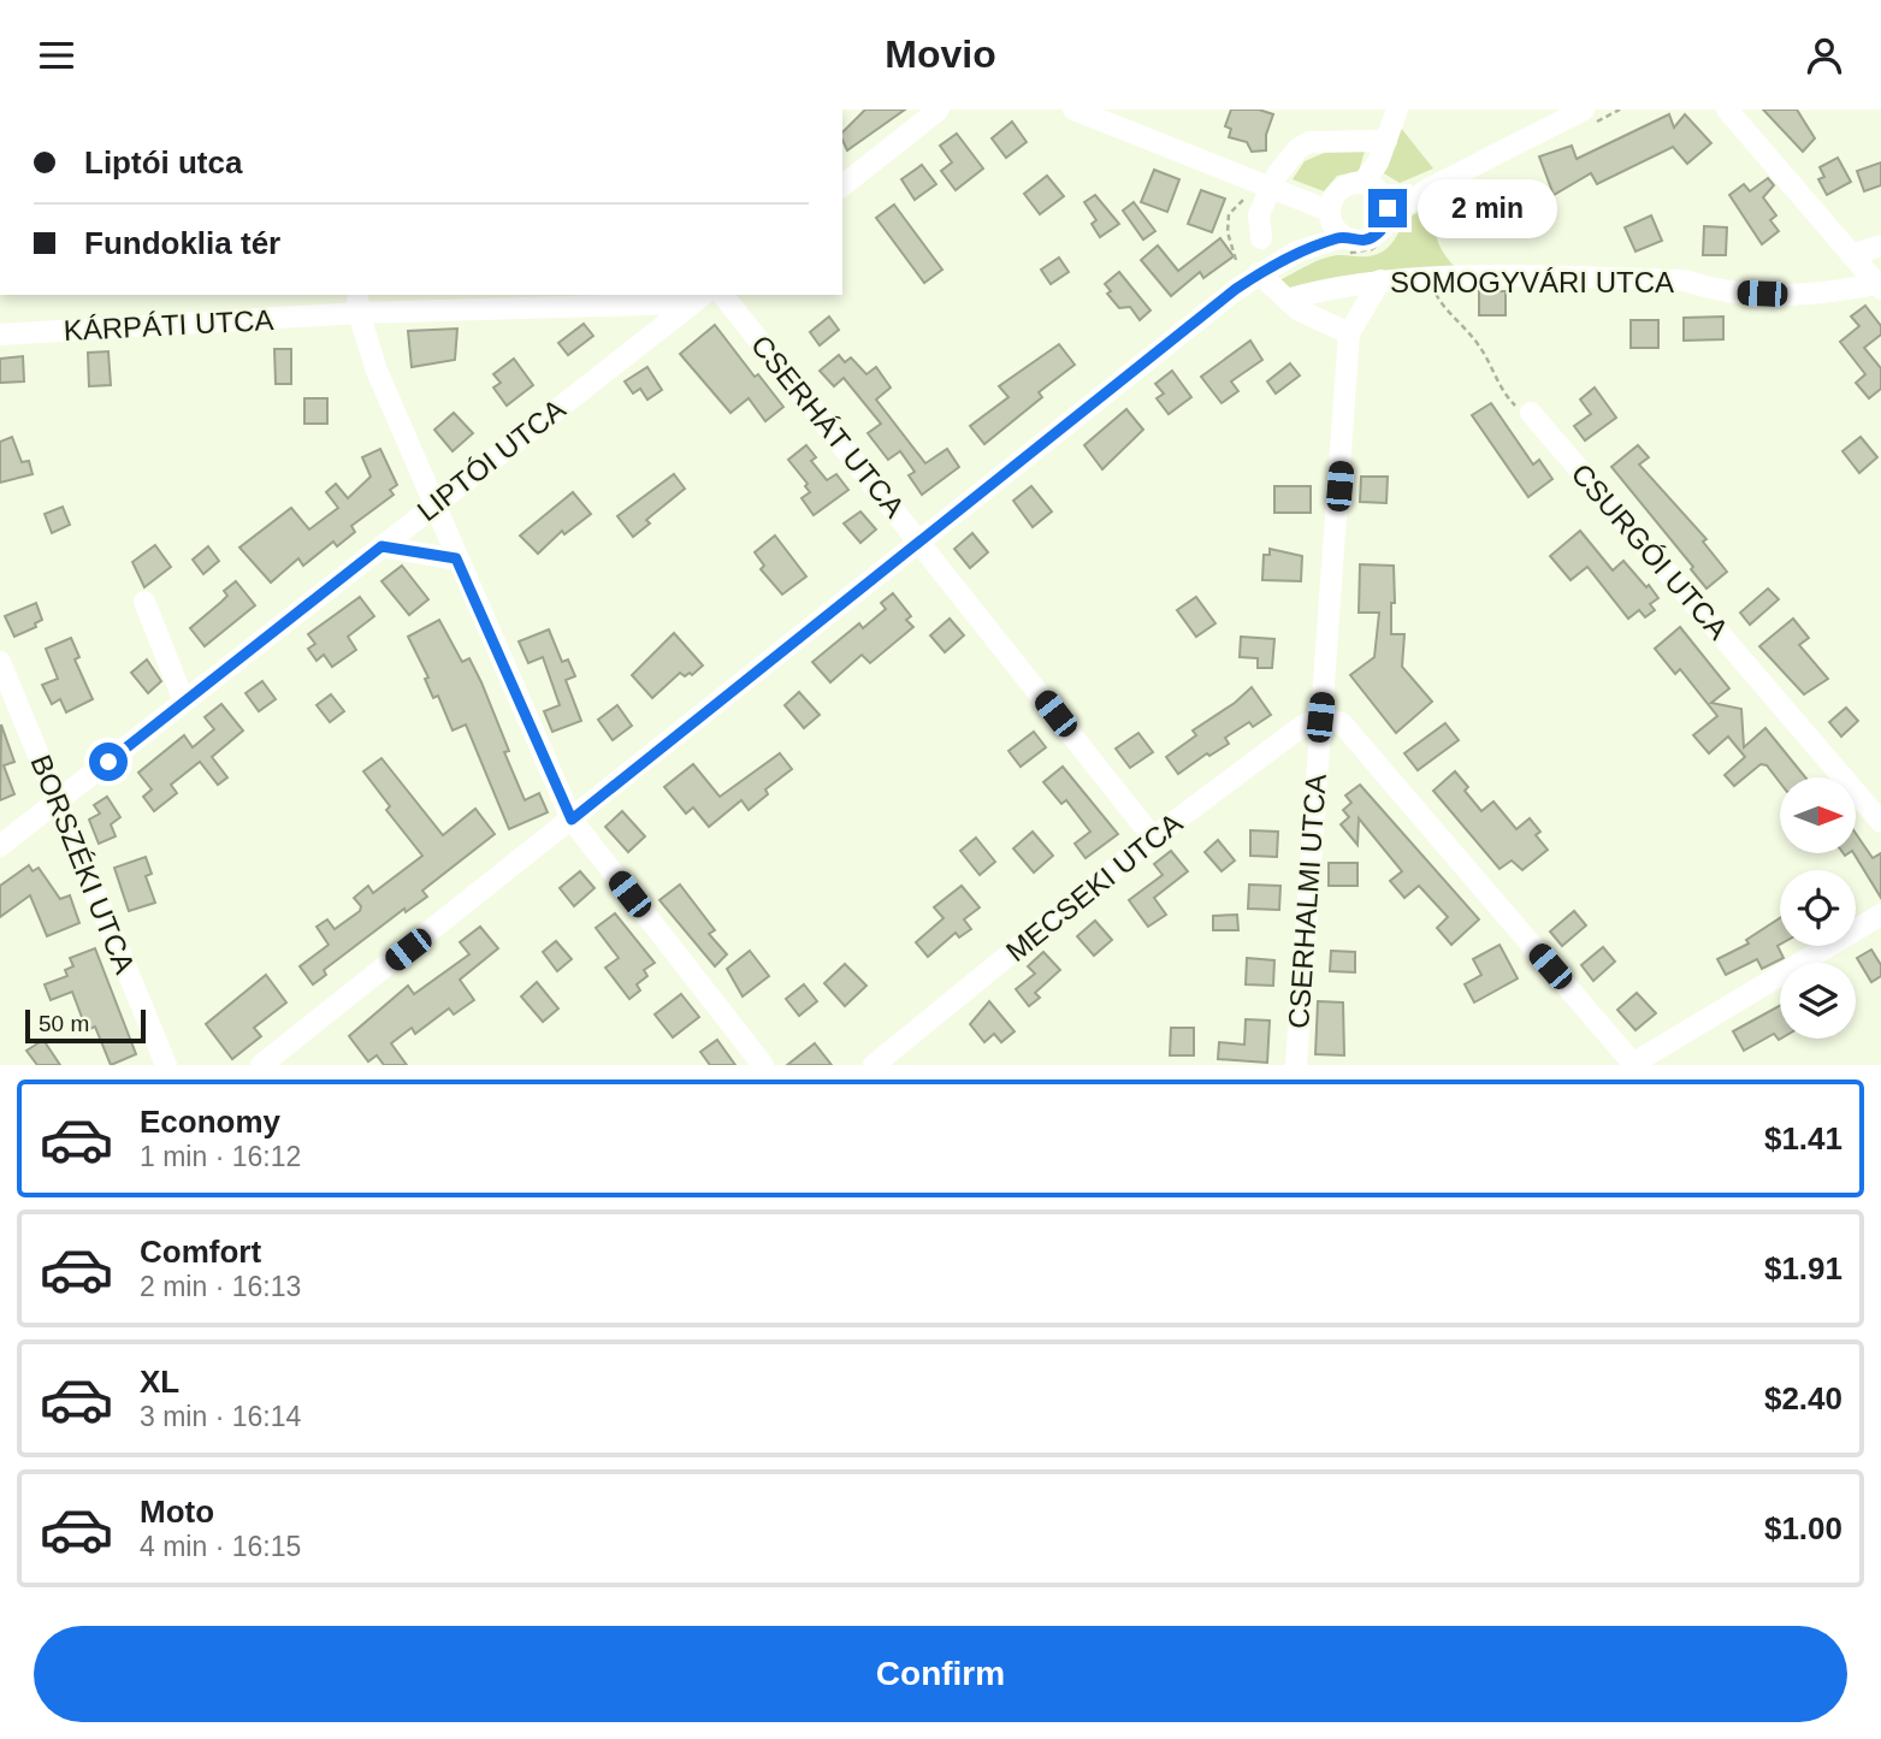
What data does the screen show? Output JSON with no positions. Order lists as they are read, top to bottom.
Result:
{
  "streets": {
    "street": [
      "SOMOGYVÁRI UTCA",
      "KÁRPÁTI UTCA",
      "CSERHÁT UTCA",
      "LIPTÓI UTCA",
      "CSURGÓI UTCA",
      "BORSZÉKI UTCA",
      "MECSEKI UTCA",
      "CSERHALMI UTCA"
    ]
  },
  "crossings": [
    ["SOMOGYVÁRI UTCA", "CSERHALMI UTCA"],
    ["KÁRPÁTI UTCA", "LIPTÓI UTCA"],
    ["CSERHÁT UTCA", "MECSEKI UTCA"],
    ["LIPTÓI UTCA", "BORSZÉKI UTCA"],
    ["MECSEKI UTCA", "CSERHALMI UTCA"]
  ],
  "scale_bar": "50 m",
  "north": "right",
  "page": {
    "header": "Movio",
    "banner": ["Liptói utca", "Fundoklia tér"],
    "bubble": "2 min",
    "scale": "50 m",
    "list": [
      {
        "name": "Economy",
        "note": "1 min · 16:12",
        "value": "$1.41"
      },
      {
        "name": "Comfort",
        "note": "2 min · 16:13",
        "value": "$1.91"
      },
      {
        "name": "XL",
        "note": "3 min · 16:14",
        "value": "$2.40"
      },
      {
        "name": "Moto",
        "note": "4 min · 16:15",
        "value": "$1.00"
      }
    ],
    "buttons": "Confirm"
  }
}
